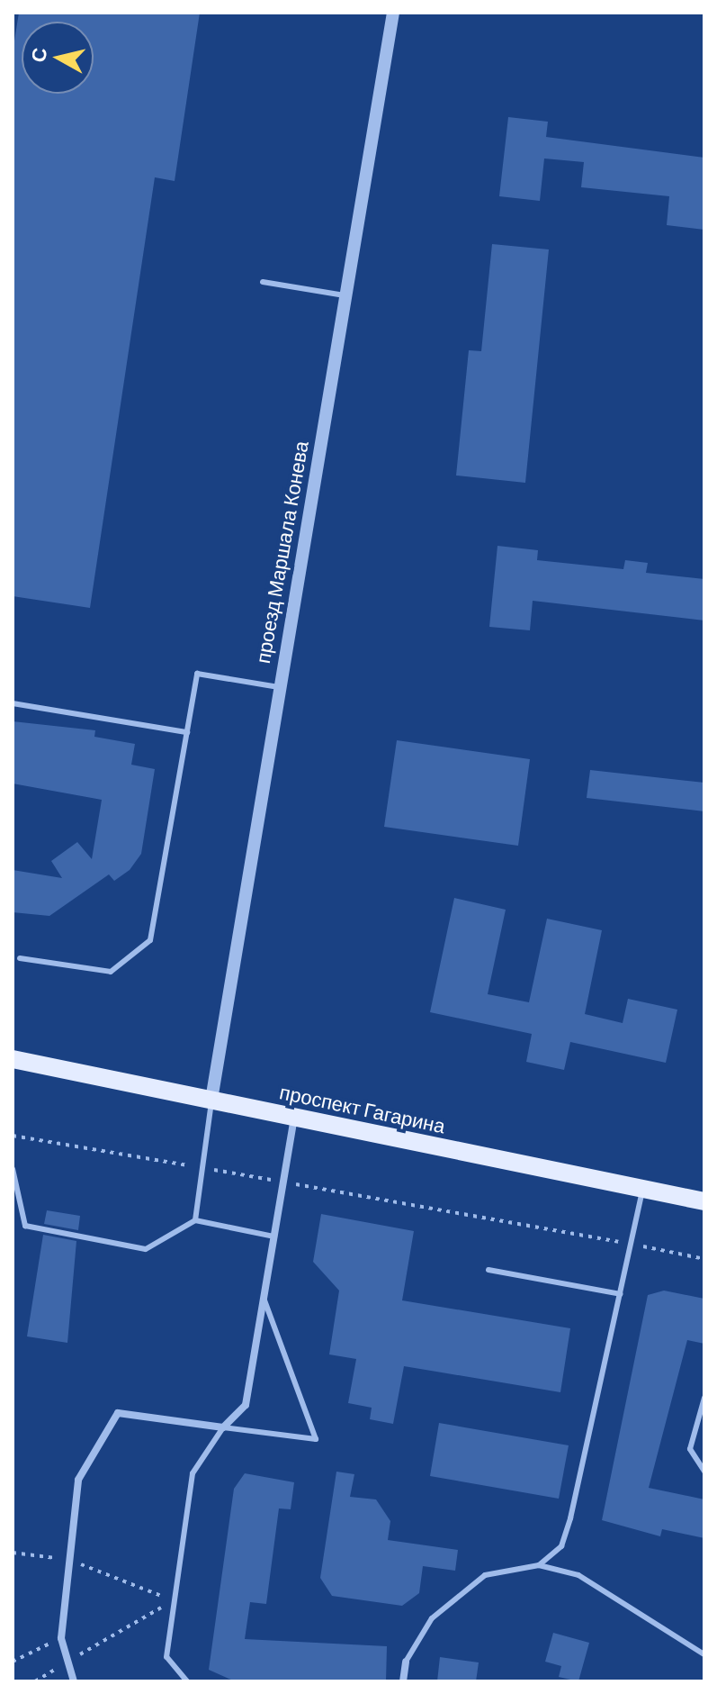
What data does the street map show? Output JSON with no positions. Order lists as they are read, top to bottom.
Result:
{
  "streets": {
    "main road": ["проспект Гагарина"],
    "street": ["проезд Маршала Конева"]
  },
  "crossings": [
    ["проезд Маршала Конева", "проспект Гагарина"]
  ],
  "north": "left"
}
